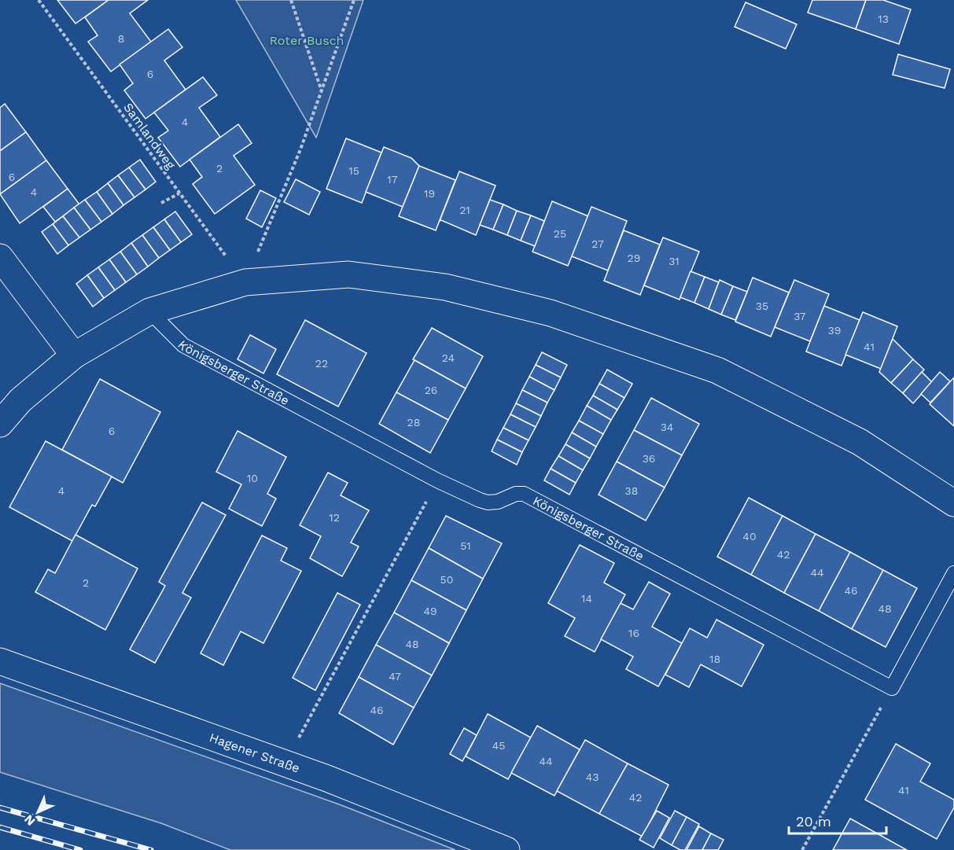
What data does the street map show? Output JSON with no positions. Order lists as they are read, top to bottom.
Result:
{
  "streets": {
    "street": ["Hagener Straße"],
    "lane": ["Königsberger Straße"],
    "path": ["Samlandweg"]
  },
  "parks": ["Roter Busch"],
  "house_numbers": [
    "13",
    "8",
    "6",
    "4",
    "2",
    "15",
    "6",
    "17",
    "4",
    "19",
    "21",
    "25",
    "27",
    "29",
    "31",
    "35",
    "37",
    "39",
    "41",
    "24",
    "22",
    "26",
    "28",
    "34",
    "6",
    "36",
    "10",
    "4",
    "38",
    "12",
    "40",
    "51",
    "42",
    "44",
    "50",
    "2",
    "46",
    "14",
    "48",
    "49",
    "16",
    "48",
    "18",
    "47",
    "46",
    "45",
    "44",
    "43",
    "41",
    "42"
  ],
  "scale_bar": "20 m",
  "north": "bottom left"
}
